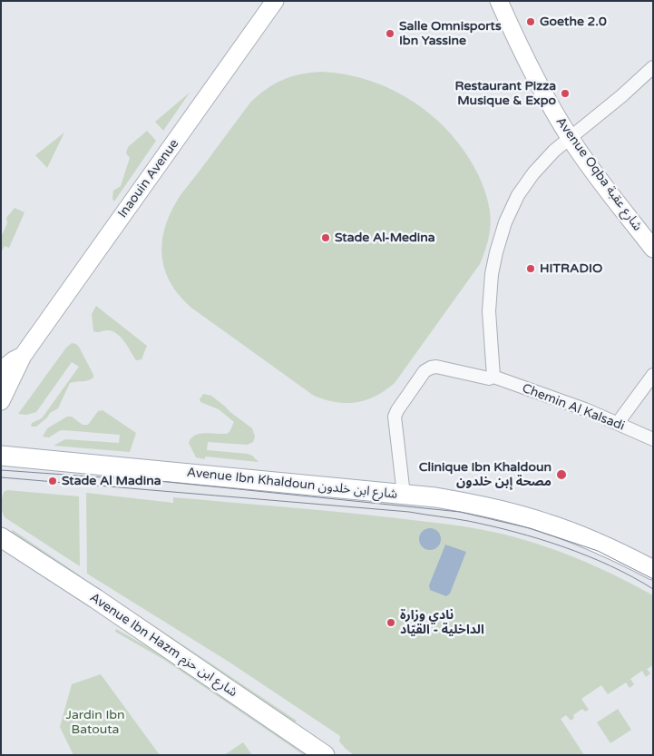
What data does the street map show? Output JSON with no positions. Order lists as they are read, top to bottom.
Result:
{
  "streets": {
    "main road": [
      "Avenue Oqba شارع عقبة",
      "Inaouin Avenue",
      "Avenue Ibn Khaldoun شارع ابن خلدون",
      "Avenue Ibn Hazm شارع ابن حزم"
    ],
    "street": ["Chemin Al Kalsadi"]
  },
  "crossings": [
    ["Chemin Al Kalsadi", "Avenue Ibn Khaldoun شارع ابن خلدون"]
  ],
  "parks": ["Jardin Ibn Batouta"],
  "places": [
    "Goethe 2.0",
    "Salle Omnisports Ibn Yassine",
    "Restaurant Pizza Musique & Expo",
    "Stade Al-Medina",
    "HITRADIO",
    "Clinique Ibn Khaldoun مصحة إبن خلدون",
    "Stade Al Madina",
    "نادي وزارة الداخلية - القيّاد"
  ]
}
